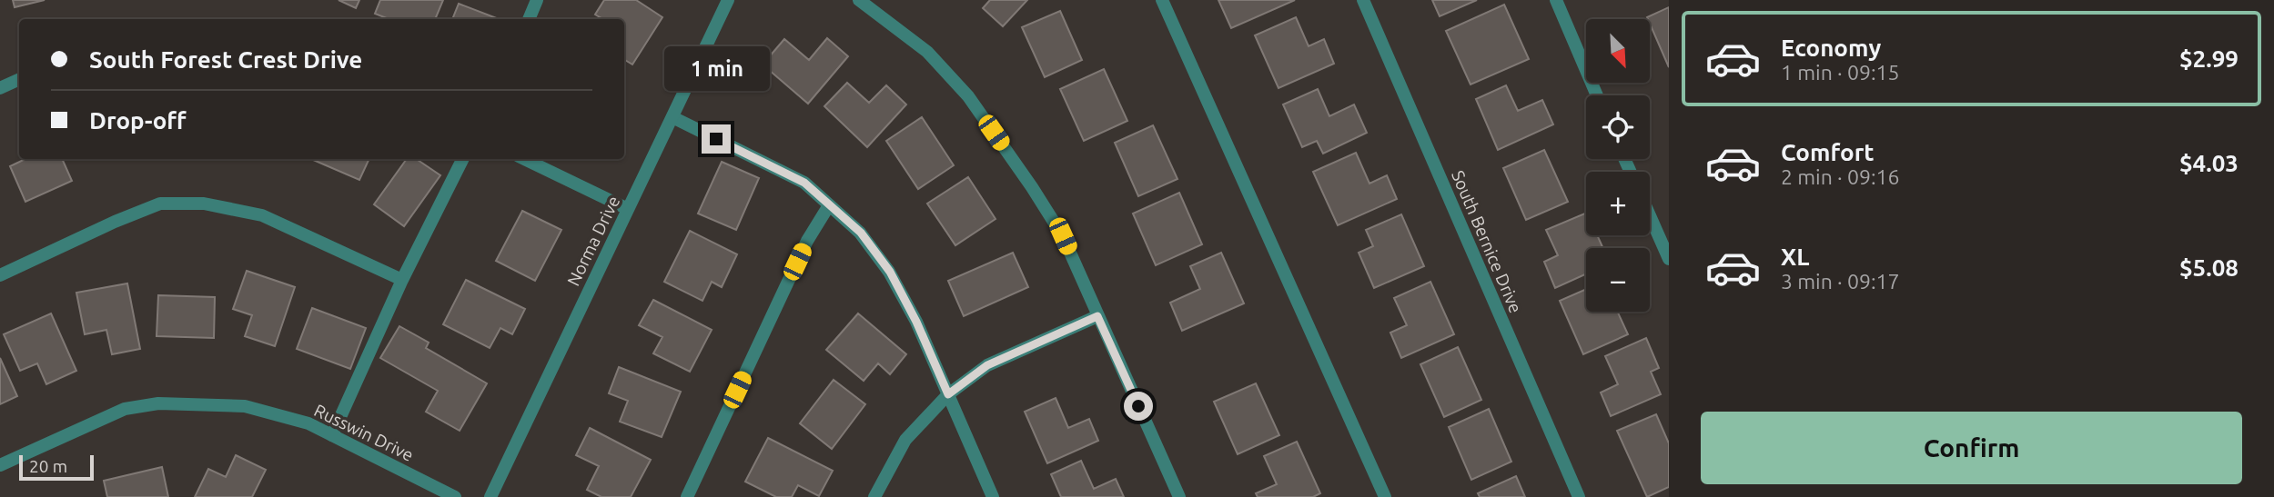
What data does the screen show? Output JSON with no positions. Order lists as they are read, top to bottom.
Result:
{
  "streets": {
    "street": ["Norma Drive", "South Bernice Drive", "Russwin Drive"]
  },
  "scale_bar": "20 m",
  "north": "bottom right",
  "page": {
    "list": [
      {
        "name": "Economy",
        "note": "1 min · 09:15",
        "value": "$2.99"
      },
      {
        "name": "Comfort",
        "note": "2 min · 09:16",
        "value": "$4.03"
      },
      {
        "name": "XL",
        "note": "3 min · 09:17",
        "value": "$5.08"
      }
    ],
    "map_buttons": ["+", "−"],
    "banner": ["South Forest Crest Drive", "Drop-off"],
    "bubble": "1 min",
    "buttons": "Confirm",
    "scale": "20 m"
  }
}
